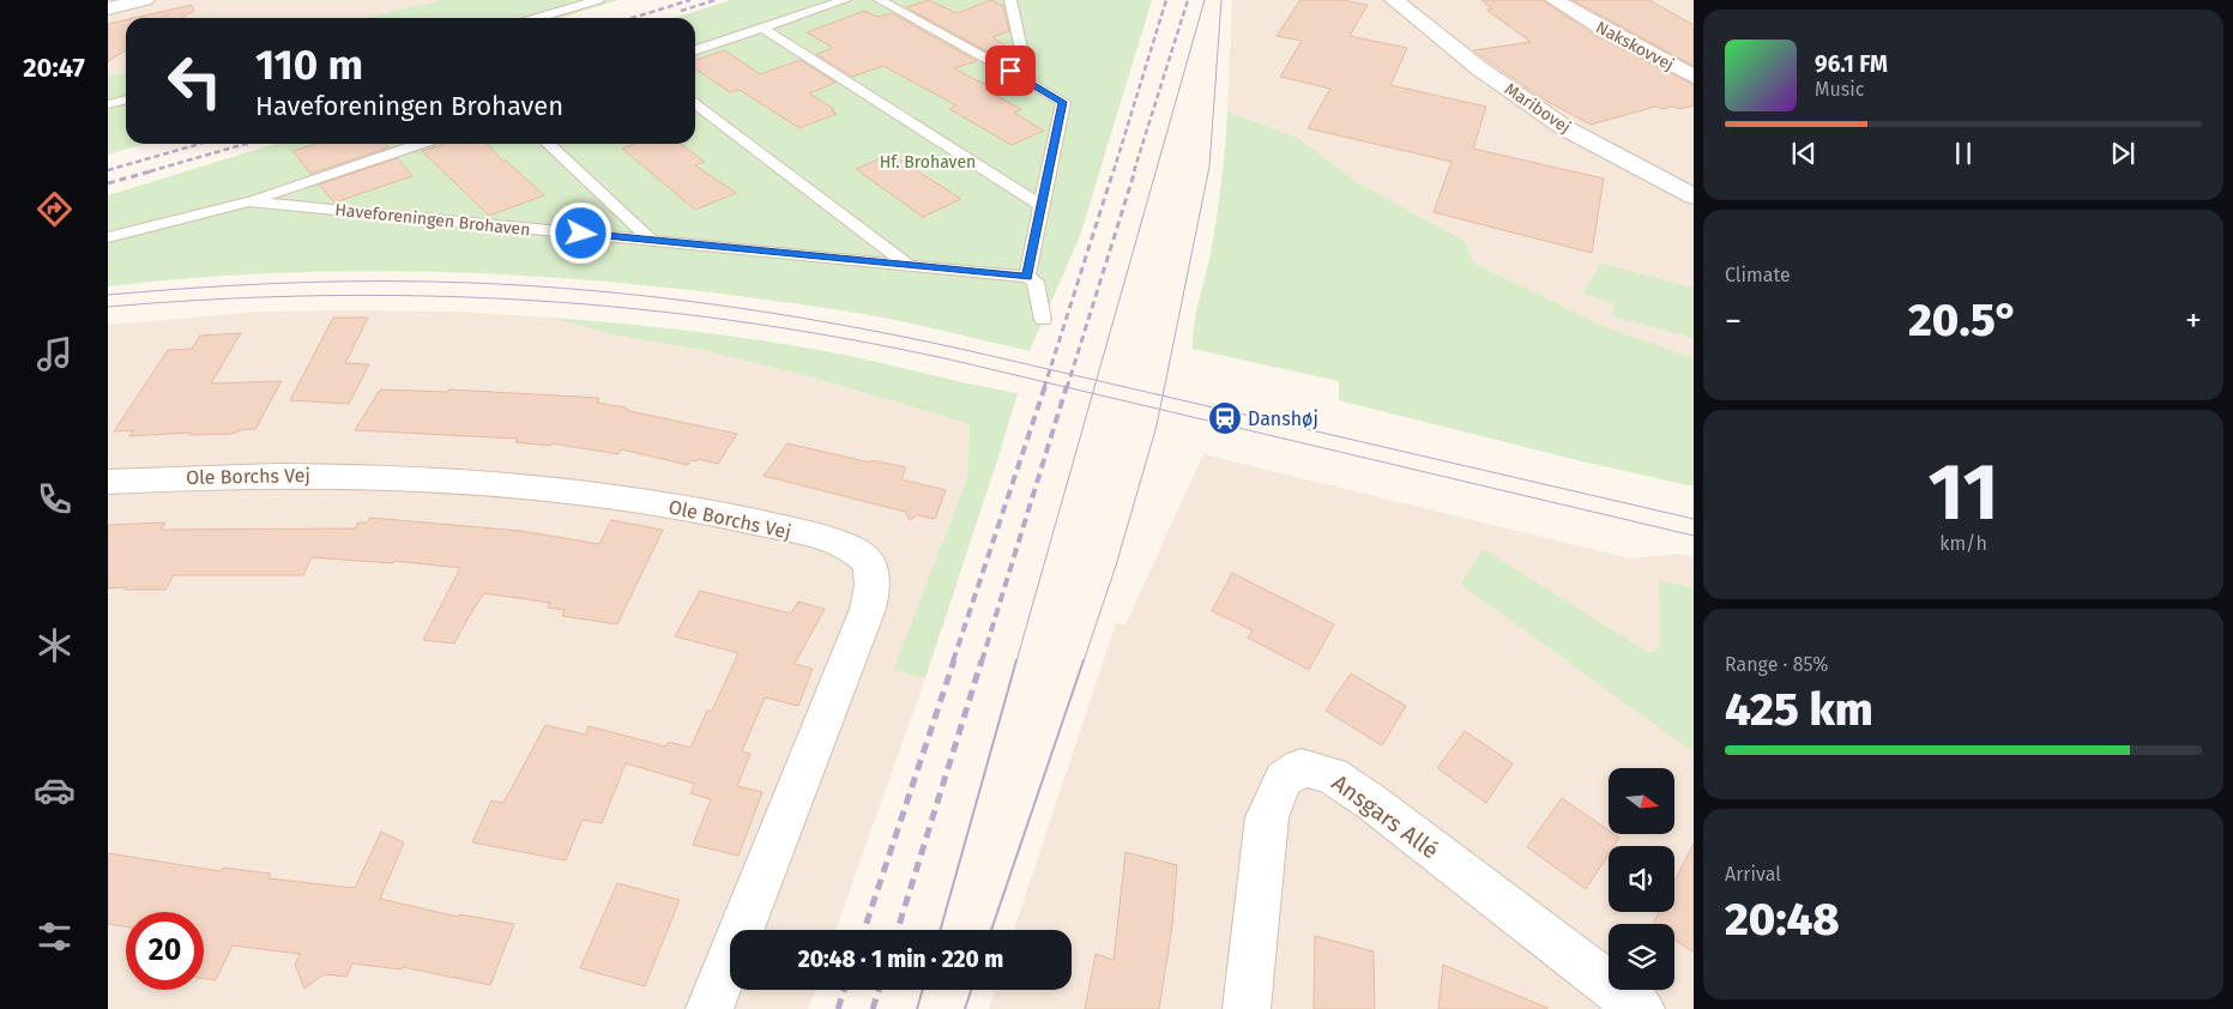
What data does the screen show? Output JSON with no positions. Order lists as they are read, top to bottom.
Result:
{
  "streets": {
    "street": [
      "Nakskovvej",
      "Maribovej",
      "Ole Borchs Vej",
      "Ansgars Allé"
    ],
    "lane": ["Haveforeningen Brohaven"]
  },
  "parks": ["Hf. Brohaven"],
  "places": {
    "station": ["Danshøj"]
  },
  "north": "right",
  "page": {
    "tabs": "20:47",
    "turn": ["110 m", "Haveforeningen Brohaven"],
    "song": ["96.1 FM", "Music"],
    "tile": [
      "Climate",
      ["11", "km/h"],
      ["Range · 85%", "425 km"],
      ["Arrival", "20:48"]
    ],
    "heat": ["−", "20.5°", "+"],
    "limit": "20",
    "trip": "20:48 · 1 min · 220 m"
  }
}
